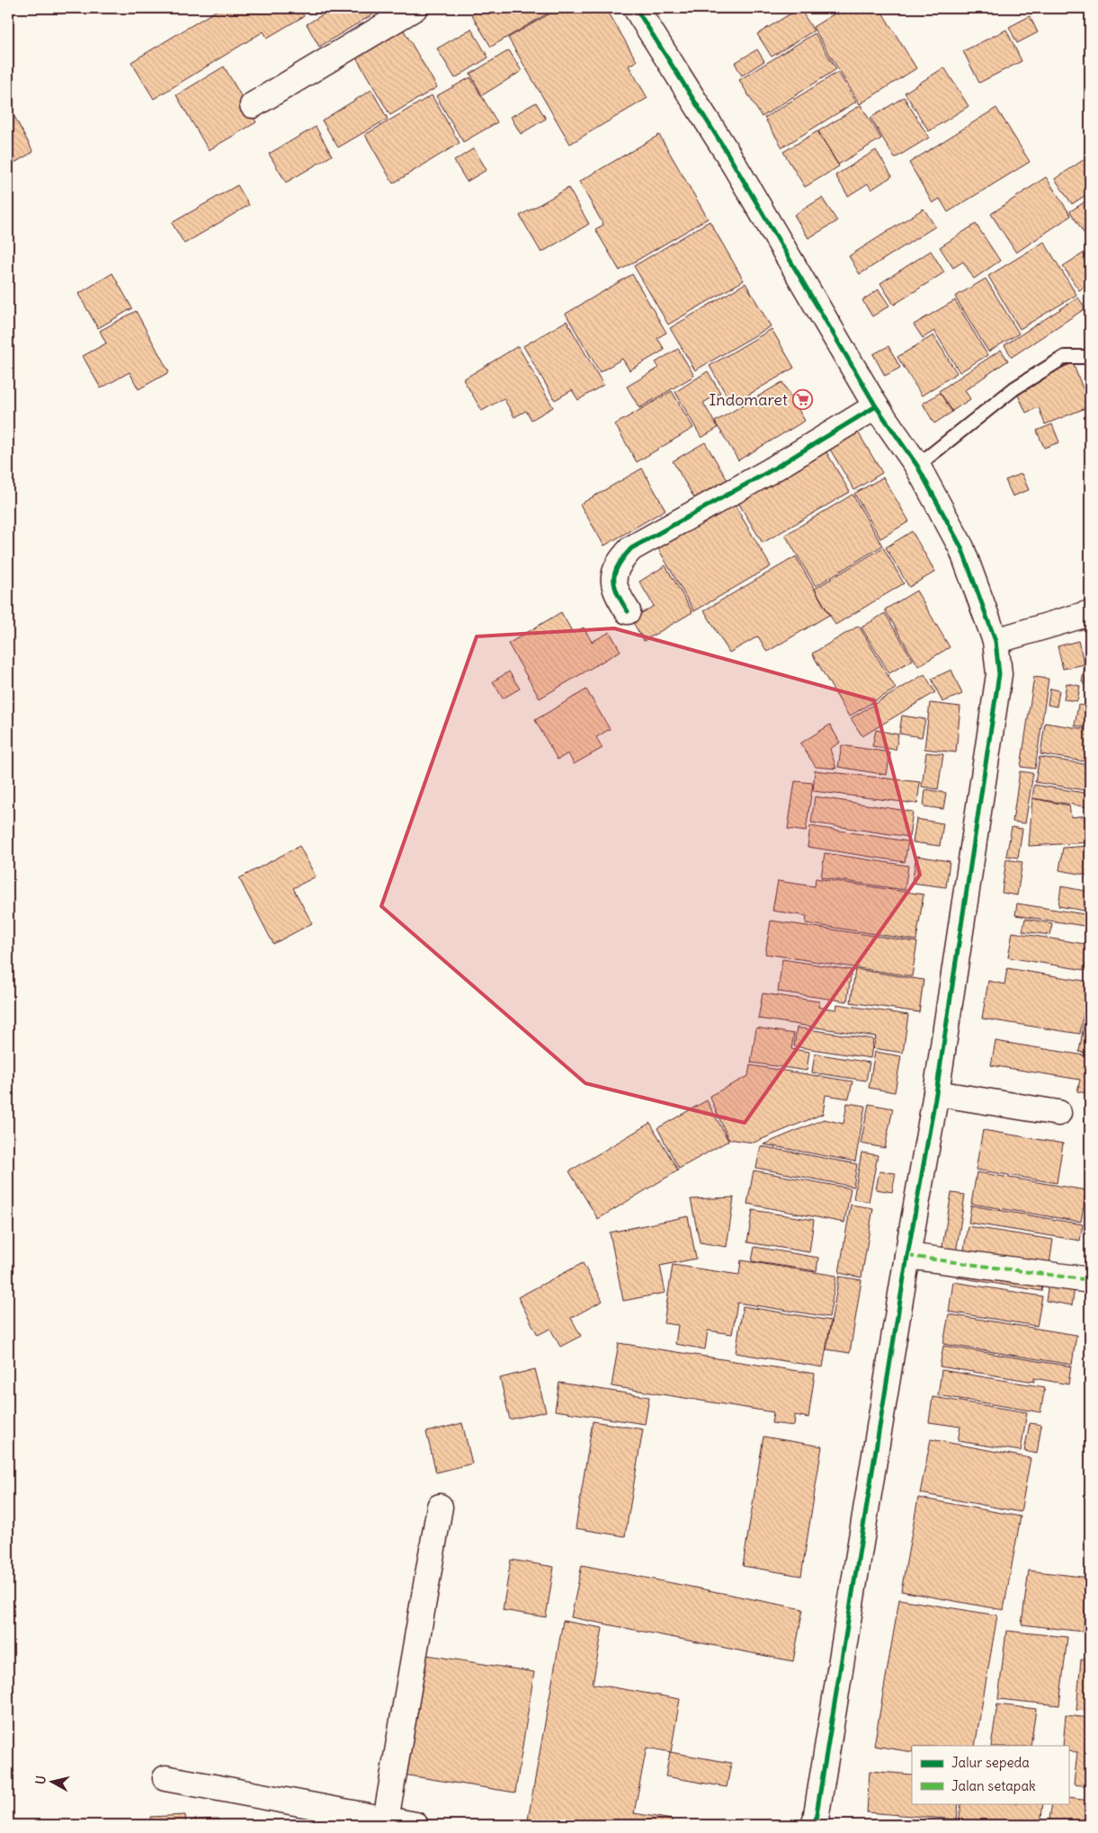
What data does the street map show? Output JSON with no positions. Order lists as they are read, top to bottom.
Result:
{
  "places": {
    "supermarket": ["Indomaret"]
  },
  "legend": ["Jalur sepeda", "Jalan setapak"],
  "north": "left"
}
